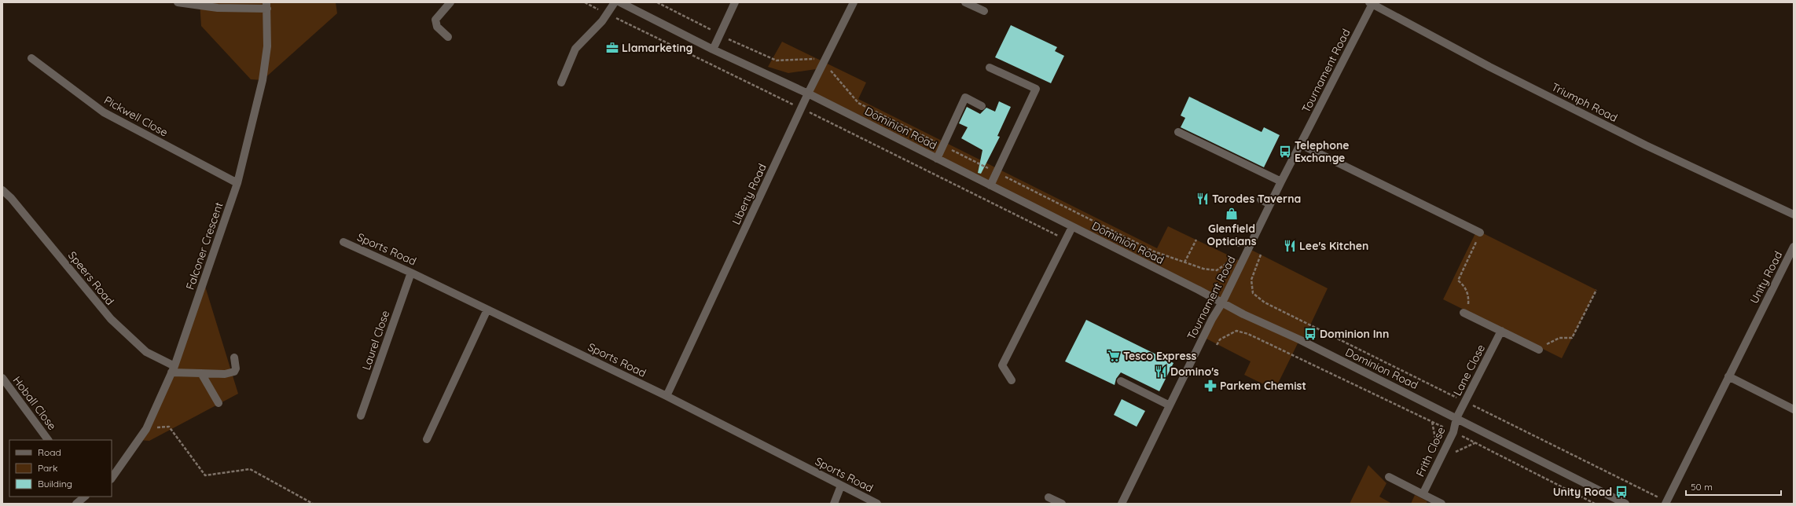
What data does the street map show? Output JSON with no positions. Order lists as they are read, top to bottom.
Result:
{
  "streets": {
    "street": [
      "Tournament Road",
      "Triumph Road",
      "Pickwell Close",
      "Dominion Road",
      "Liberty Road",
      "Falconer Crescent",
      "Sports Road",
      "Unity Road",
      "Speers Road",
      "Laurel Close",
      "Lane Close",
      "Hoball Close",
      "Frith Close"
    ]
  },
  "crossings": [
    ["Tournament Road", "Triumph Road"],
    ["Tournament Road", "Dominion Road"],
    ["Pickwell Close", "Falconer Crescent"],
    ["Dominion Road", "Liberty Road"],
    ["Dominion Road", "Lane Close"],
    ["Dominion Road", "Frith Close"],
    ["Liberty Road", "Sports Road"],
    ["Falconer Crescent", "Speers Road"],
    ["Sports Road", "Laurel Close"],
    ["Lane Close", "Frith Close"]
  ],
  "places": {
    "office": ["Llamarketing"],
    "bus stop": ["Telephone Exchange", "Dominion Inn", "Unity Road"],
    "restaurant": ["Torodes Taverna", "Lee's Kitchen", "Domino's"],
    "shop": ["Glenfield Opticians"],
    "supermarket": ["Tesco Express"],
    "pharmacy": ["Parkem Chemist"]
  },
  "legend": ["Road", "Park", "Building"],
  "scale_bar": "50 m"
}
